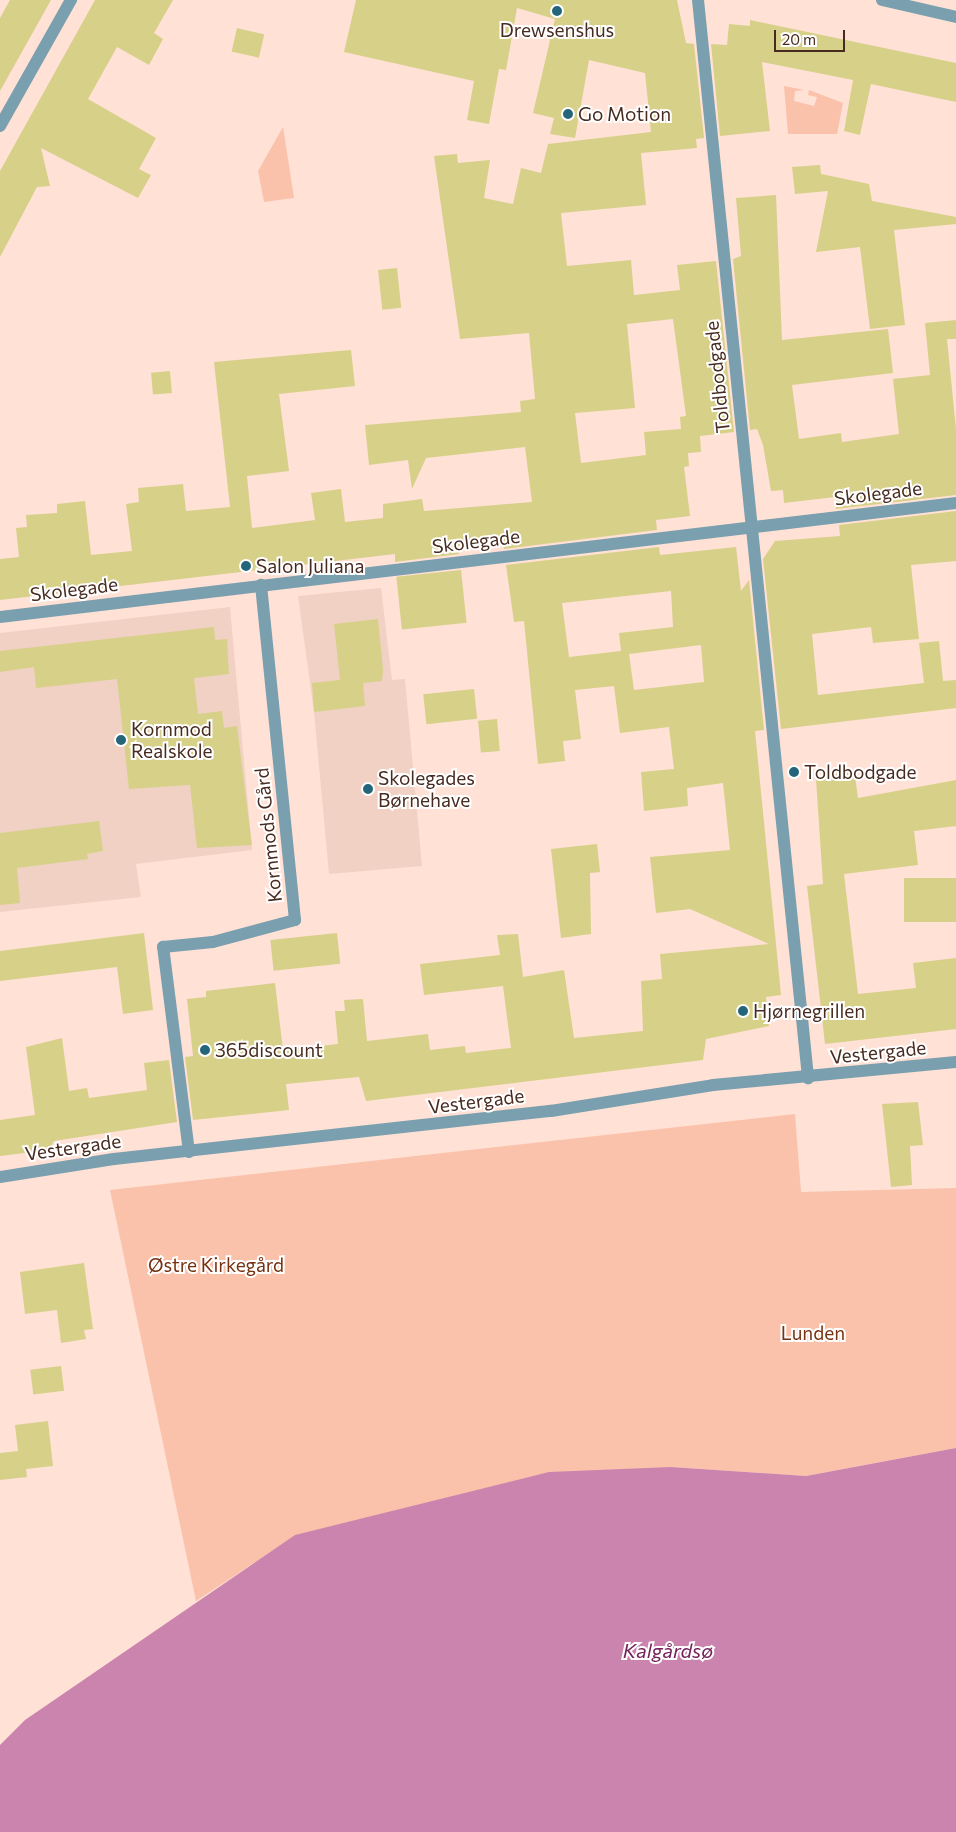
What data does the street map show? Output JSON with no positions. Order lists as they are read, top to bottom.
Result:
{
  "streets": {
    "street": [
      "Toldbodgade",
      "Skolegade",
      "Kornmods Gård",
      "Vestergade"
    ]
  },
  "crossings": [
    ["Toldbodgade", "Skolegade"],
    ["Toldbodgade", "Vestergade"],
    ["Skolegade", "Kornmods Gård"],
    ["Kornmods Gård", "Vestergade"]
  ],
  "water": ["Kalgårdsø"],
  "parks": ["Østre Kirkegård", "Lunden"],
  "places": [
    "Drewsenshus",
    "Go Motion",
    "Salon Juliana",
    "Kornmod Realskole",
    "Toldbodgade",
    "Skolegades Børnehave",
    "Hjørnegrillen",
    "365discount"
  ],
  "scale_bar": "20 m"
}
